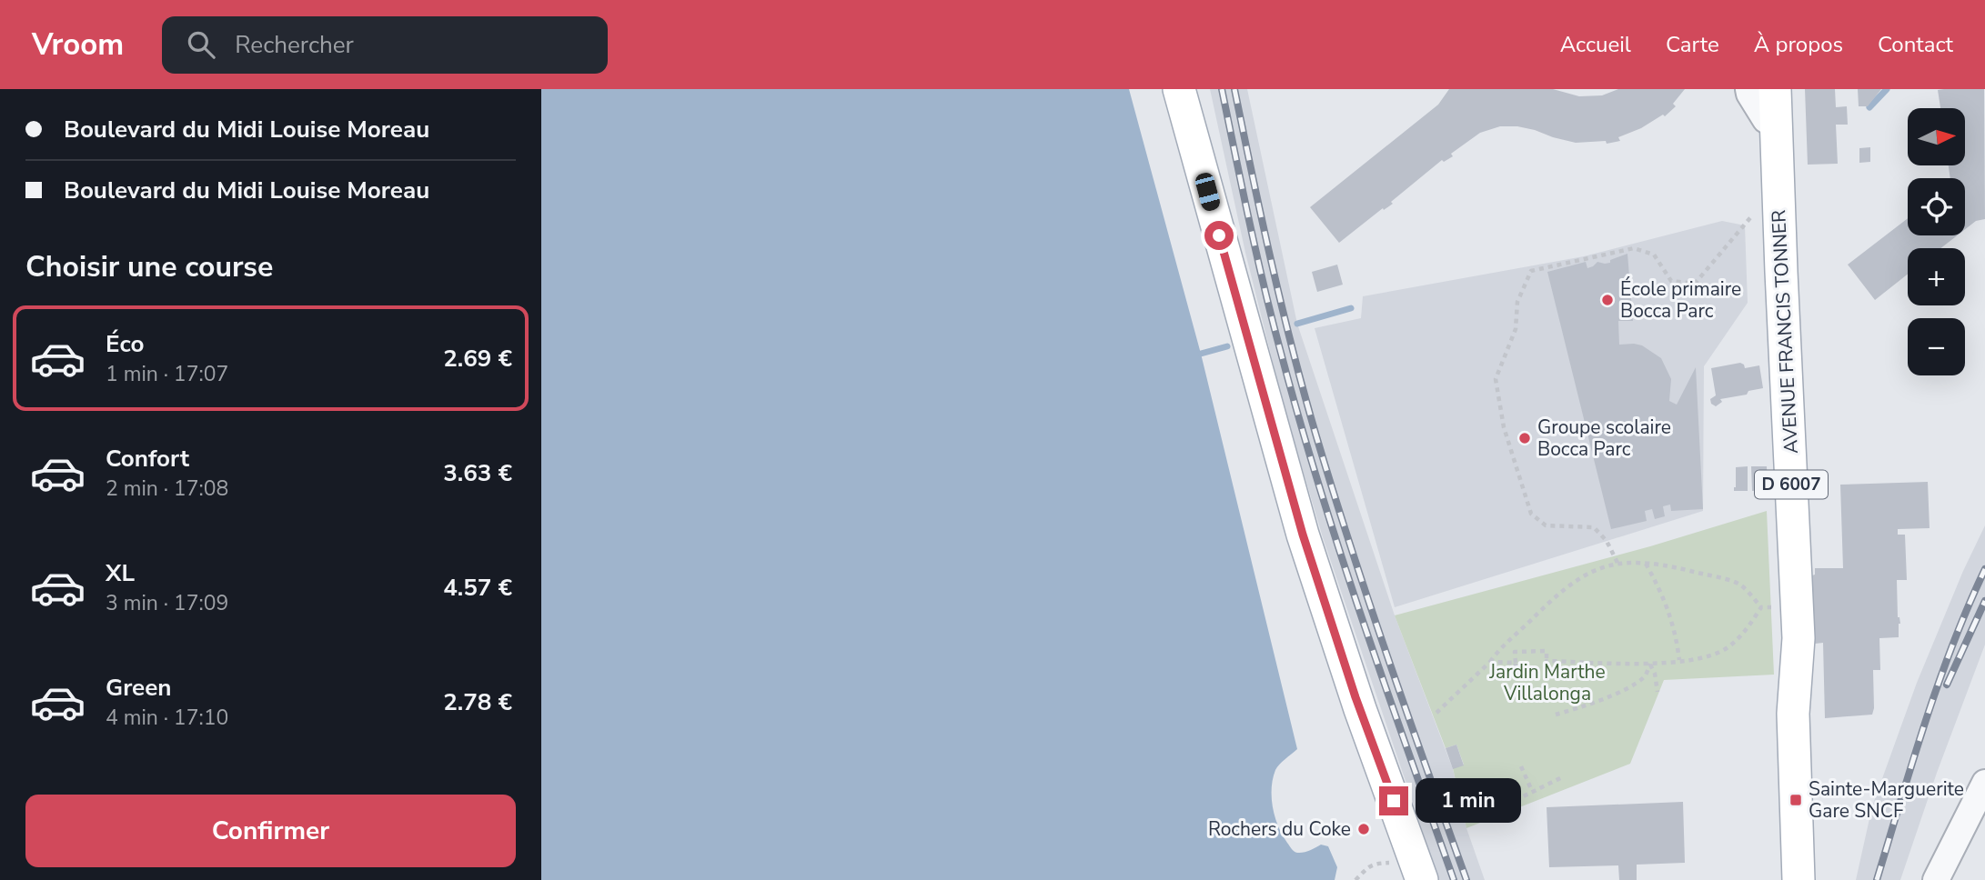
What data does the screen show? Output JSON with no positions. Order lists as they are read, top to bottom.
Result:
{
  "streets": {
    "main road": ["AVENUE FRANCIS TONNER", "D 6007"]
  },
  "parks": ["Jardin Marthe Villalonga"],
  "places": {
    "other": ["École primaire Bocca Parc", "Groupe scolaire Bocca Parc", "Rochers du Coke"],
    "transit": ["Sainte-Marguerite Gare SNCF"]
  },
  "north": "right",
  "page": {
    "header": "Vroom",
    "search": "Rechercher",
    "nav": [
      "Accueil",
      "Carte",
      "À propos",
      "Contact"
    ],
    "banner": ["Boulevard du Midi Louise Moreau", "Boulevard du Midi Louise Moreau"],
    "map_buttons": ["+", "−"],
    "heading": "Choisir une course",
    "list": [
      {
        "name": "Éco",
        "note": "1 min · 17:07",
        "value": "2.69 €"
      },
      {
        "name": "Confort",
        "note": "2 min · 17:08",
        "value": "3.63 €"
      },
      {
        "name": "XL",
        "note": "3 min · 17:09",
        "value": "4.57 €"
      },
      {
        "name": "Green",
        "note": "4 min · 17:10",
        "value": "2.78 €"
      }
    ],
    "bubble": "1 min",
    "buttons": "Confirmer"
  }
}
